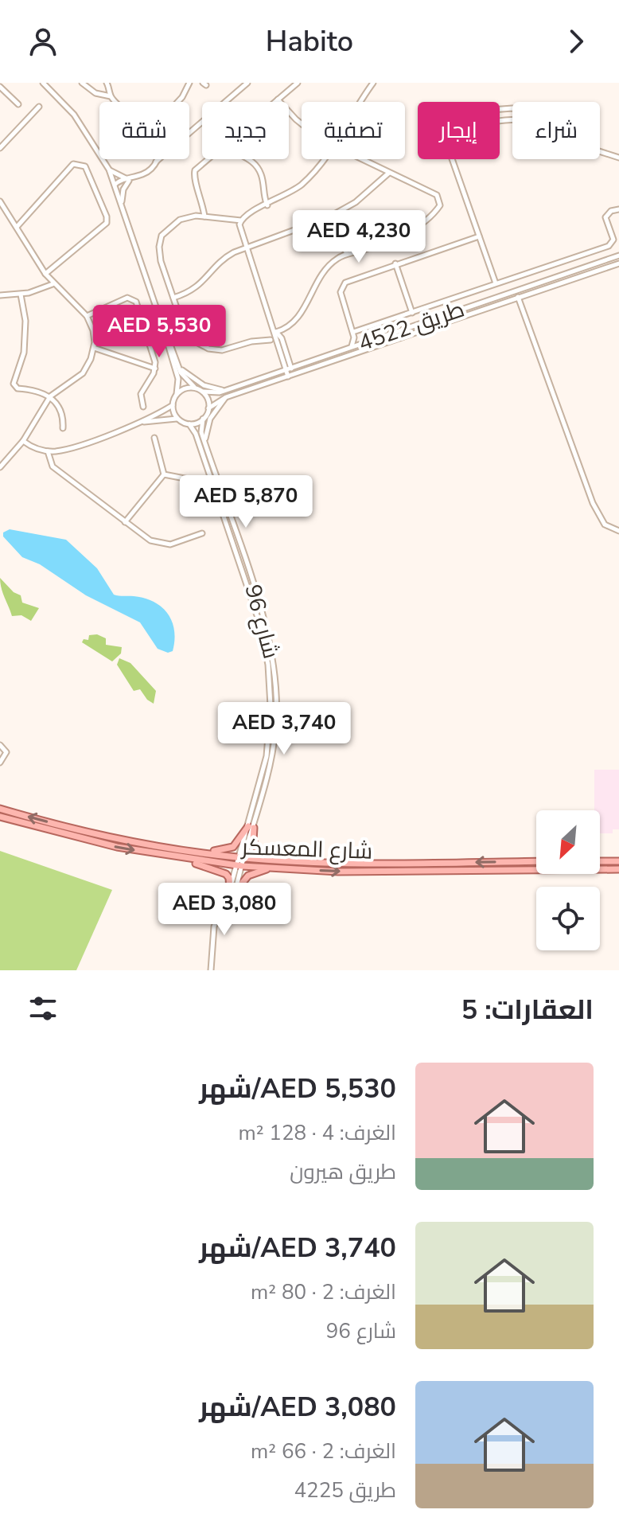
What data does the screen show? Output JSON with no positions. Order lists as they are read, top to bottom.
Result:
{
  "streets": {
    "main road": ["شارع المعسكر"],
    "street": ["طريق 4522", "شارع 96"]
  },
  "crossings": [
    ["طريق 4522", "شارع 96"],
    ["شارع 96", "شارع المعسكر"]
  ],
  "north": "bottom left",
  "page": {
    "header": "Habito",
    "chip": [
      "شراء",
      "إيجار",
      "تصفية",
      "جديد",
      "شقة"
    ],
    "price": [
      "AED 4,230",
      "AED 5,530",
      "AED 5,870",
      "AED 3,740",
      "AED 3,080"
    ],
    "heading": "العقارات: 5",
    "list": [
      {
        "name": "AED 5,530/شهر",
        "note": "الغرف: 4 · 128 m² · طريق هيرون"
      },
      {
        "name": "AED 3,740/شهر",
        "note": "الغرف: 2 · 80 m² · شارع 96"
      },
      {
        "name": "AED 3,080/شهر",
        "note": "الغرف: 2 · 66 m² · طريق 4225"
      }
    ]
  }
}
